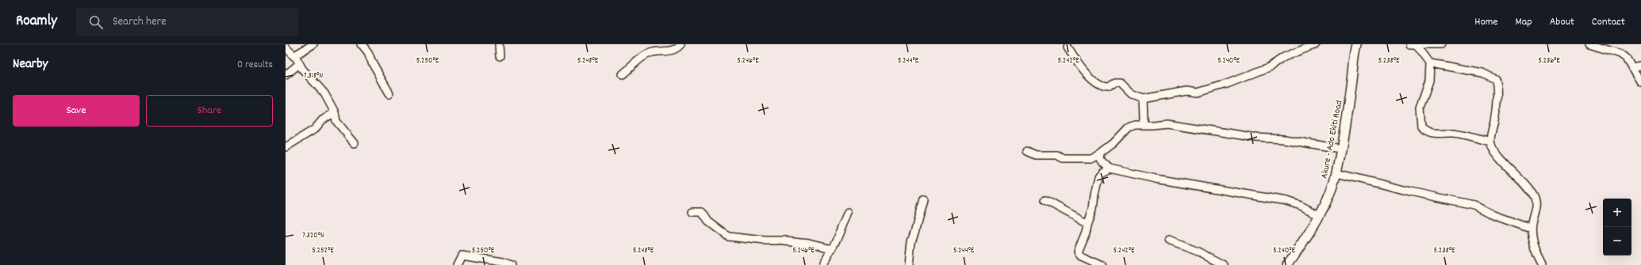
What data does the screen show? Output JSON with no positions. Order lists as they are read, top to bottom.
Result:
{
  "streets": {
    "main road": ["Akure - Ado Ekiti Road"]
  },
  "page": {
    "header": "Roamly",
    "search": "Search here",
    "nav": [
      "Home",
      "Map",
      "About",
      "Contact"
    ],
    "heading": ["Nearby", "0 results"],
    "buttons": ["Save", "Share"],
    "map_buttons": ["+", "−"]
  },
  "coordinates": [
    "5.250°E",
    "5.248°E",
    "5.246°E",
    "5.244°E",
    "5.242°E",
    "5.240°E",
    "5.238°E",
    "5.236°E",
    "7.318°N",
    "7.320°N",
    "5.252°E"
  ]
}
